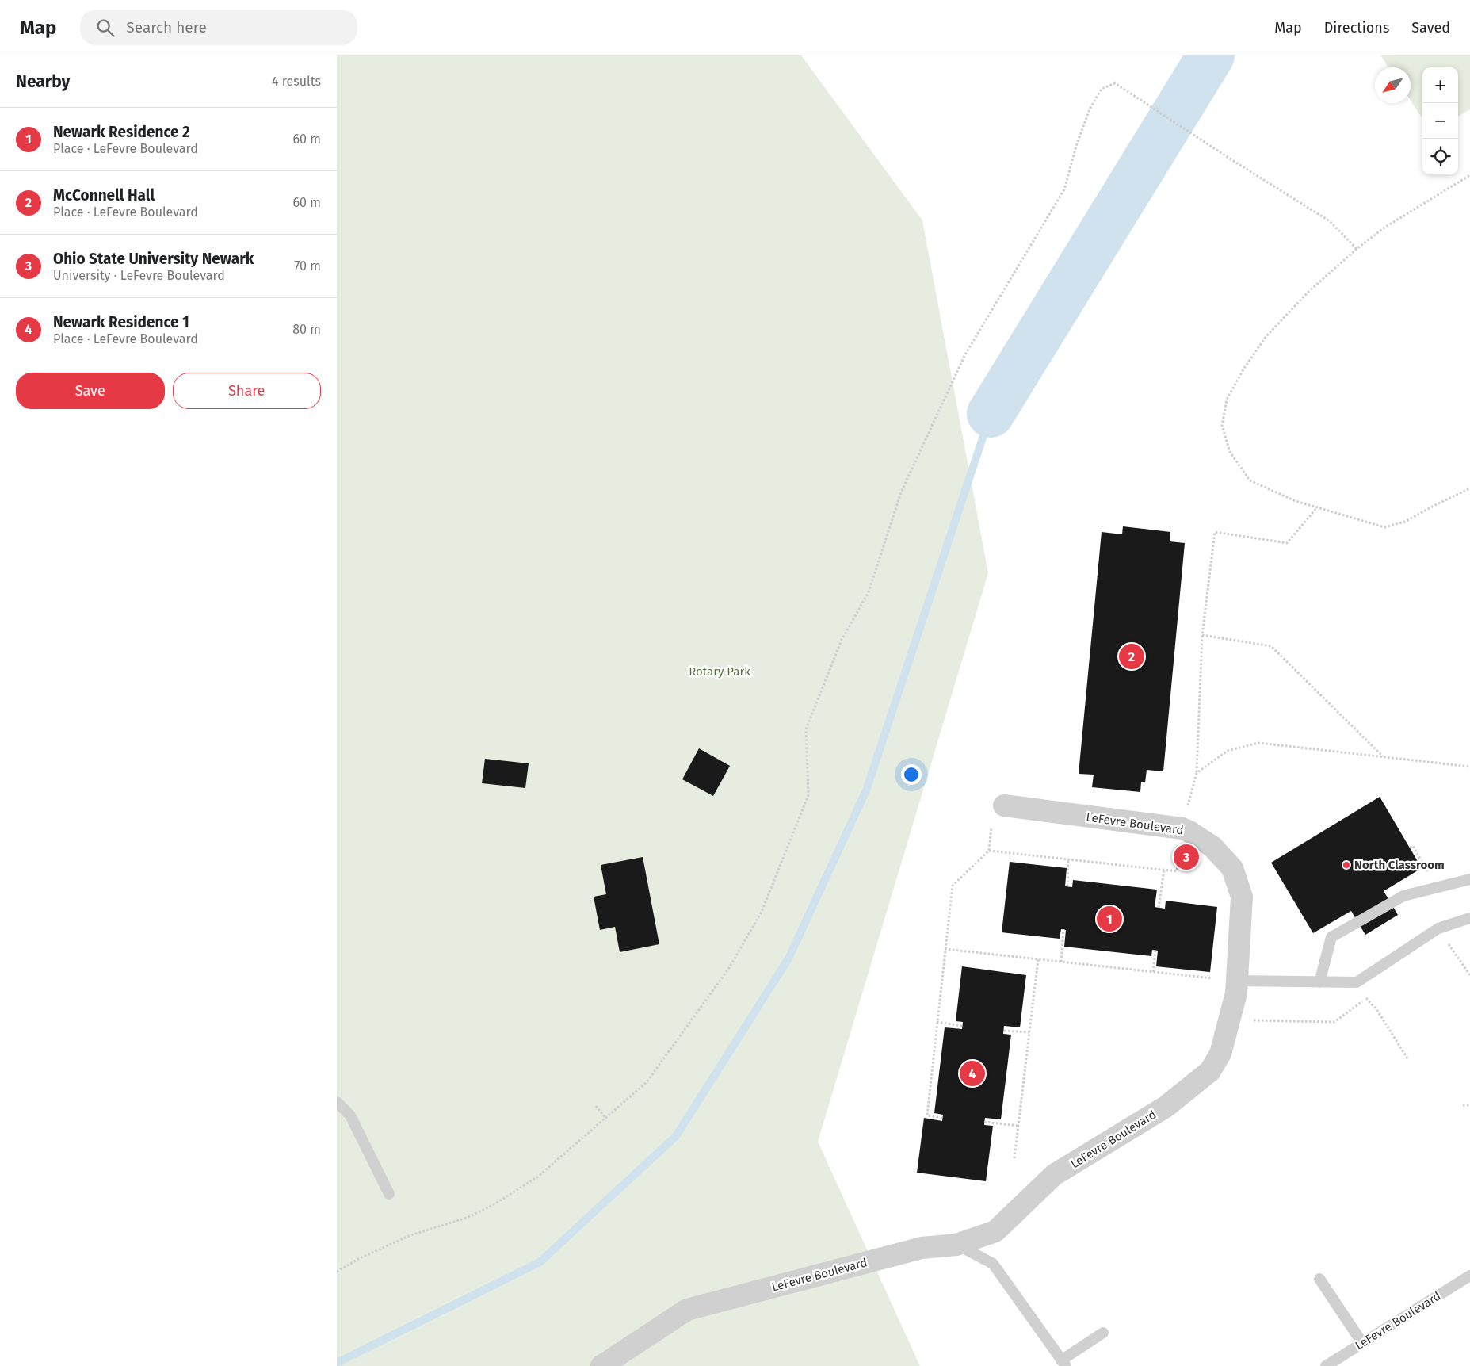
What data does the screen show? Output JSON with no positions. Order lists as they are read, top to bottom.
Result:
{
  "streets": {
    "street": ["LeFevre Boulevard"]
  },
  "parks": ["Rotary Park"],
  "places": ["North Classroom"],
  "north": "bottom left",
  "page": {
    "header": "Map",
    "search": "Search here",
    "nav": ["Map", "Directions", "Saved"],
    "heading": ["Nearby", "4 results"],
    "map_buttons": ["+", "−"],
    "list": [
      {
        "mark": "1",
        "name": "Newark Residence 2",
        "note": "Place · LeFevre Boulevard",
        "value": "60 m"
      },
      {
        "mark": "2",
        "name": "McConnell Hall",
        "note": "Place · LeFevre Boulevard",
        "value": "60 m"
      },
      {
        "mark": "3",
        "name": "Ohio State University Newark",
        "note": "University · LeFevre Boulevard",
        "value": "70 m"
      },
      {
        "mark": "4",
        "name": "Newark Residence 1",
        "note": "Place · LeFevre Boulevard",
        "value": "80 m"
      }
    ],
    "buttons": ["Save", "Share"],
    "pins": [
      "2",
      "3",
      "1",
      "4"
    ]
  }
}
